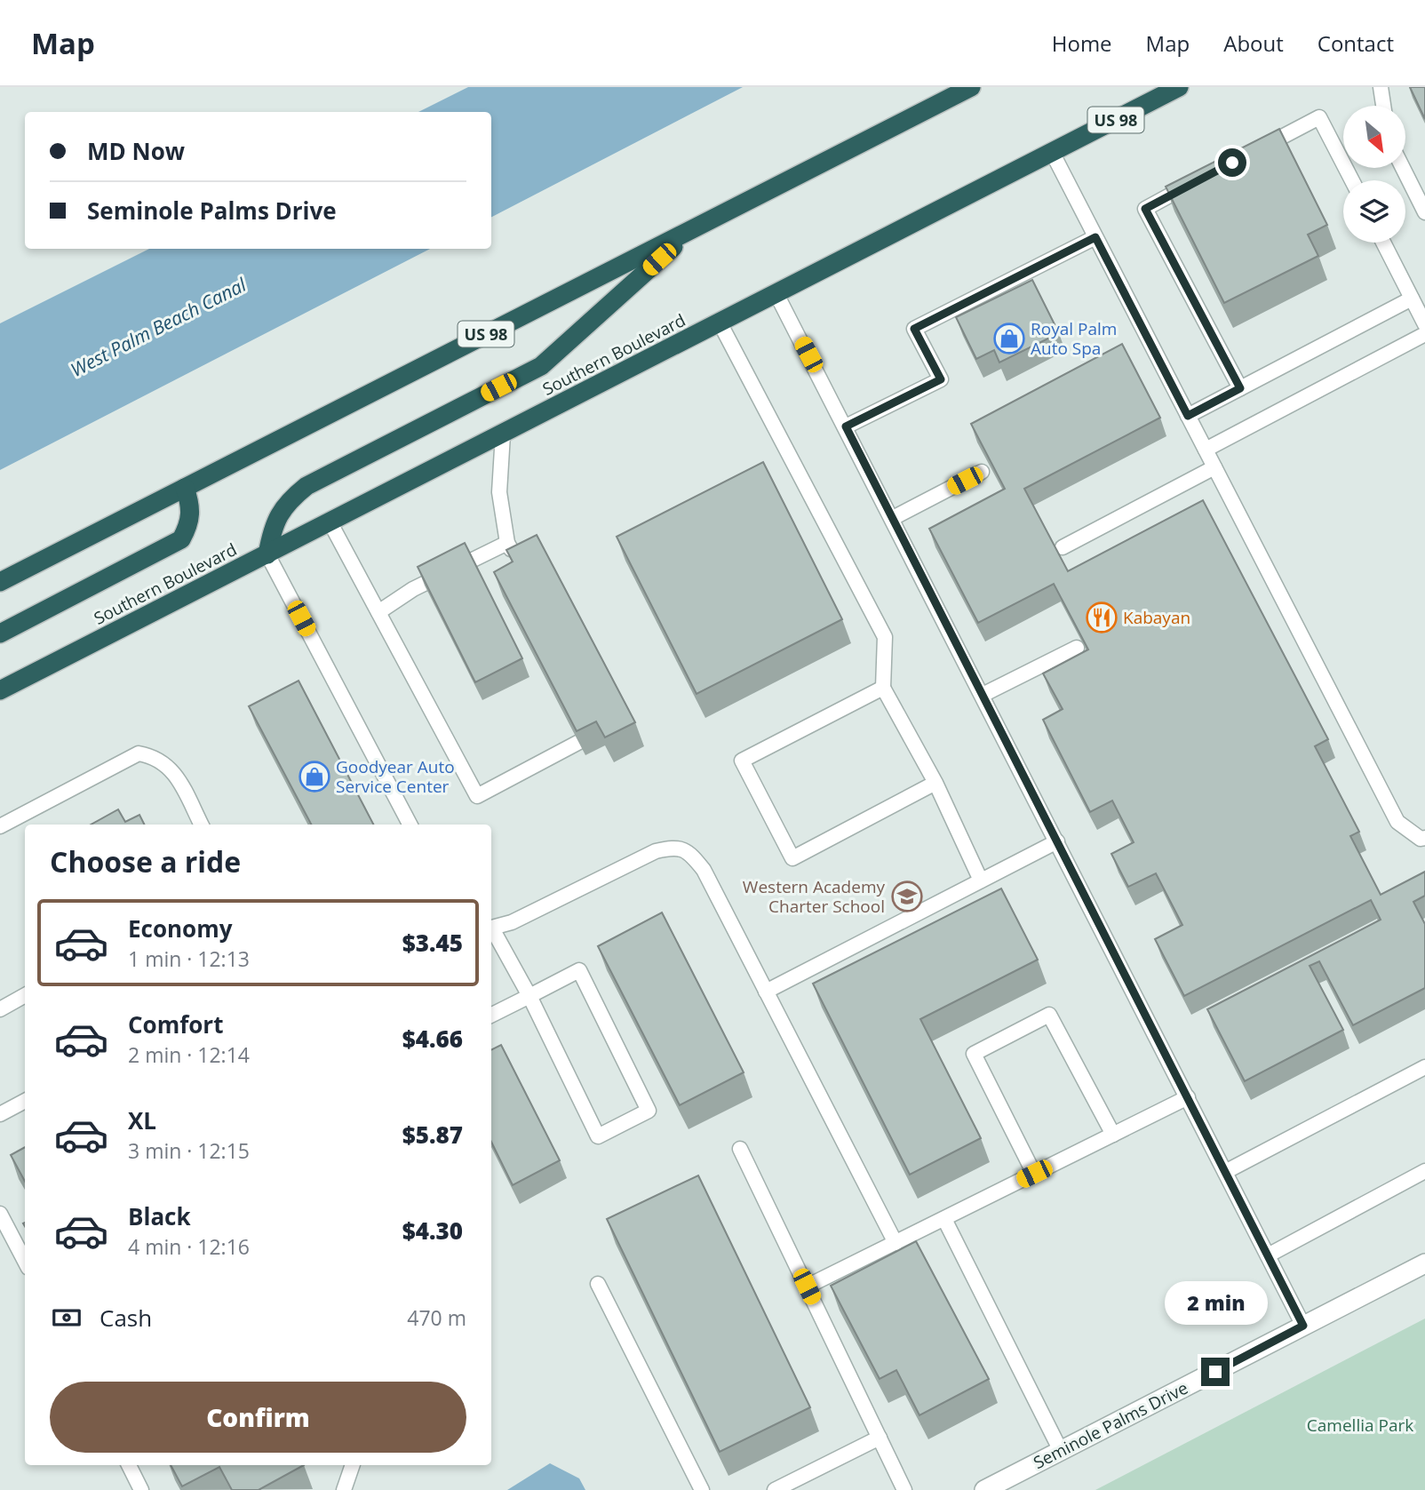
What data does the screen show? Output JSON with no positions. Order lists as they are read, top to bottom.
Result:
{
  "streets": {
    "highway": ["US 98", "Southern Boulevard"],
    "street": ["Seminole Palms Drive"]
  },
  "water": ["West Palm Beach Canal"],
  "parks": ["Camellia Park"],
  "places": {
    "shop": ["Royal Palm Auto Spa", "Goodyear Auto Service Center"],
    "restaurant": ["Kabayan"],
    "school or university": ["Western Academy Charter School"]
  },
  "north": "bottom right",
  "page": {
    "header": "Map",
    "nav": [
      "Home",
      "Map",
      "About",
      "Contact"
    ],
    "banner": ["MD Now", "Seminole Palms Drive"],
    "heading": "Choose a ride",
    "list": [
      {
        "name": "Economy",
        "note": "1 min · 12:13",
        "value": "$3.45"
      },
      {
        "name": "Comfort",
        "note": "2 min · 12:14",
        "value": "$4.66"
      },
      {
        "name": "XL",
        "note": "3 min · 12:15",
        "value": "$5.87"
      },
      {
        "name": "Black",
        "note": "4 min · 12:16",
        "value": "$4.30"
      }
    ],
    "bubble": "2 min",
    "pay": ["Cash", "470 m"],
    "buttons": "Confirm"
  }
}
